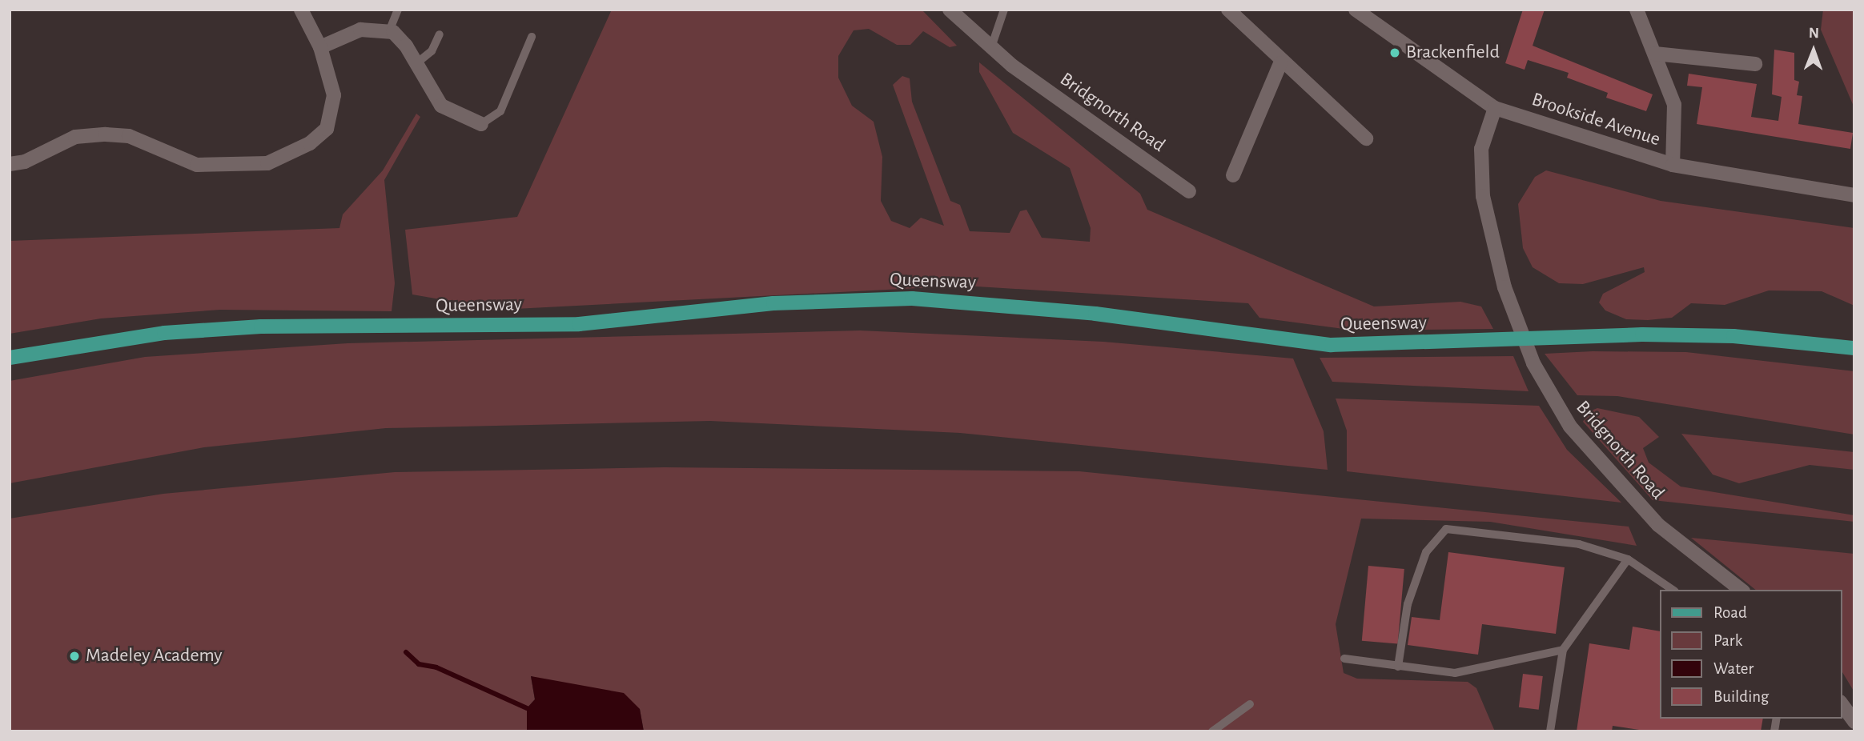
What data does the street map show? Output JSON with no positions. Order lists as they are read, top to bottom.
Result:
{
  "streets": {
    "main road": ["Queensway"],
    "street": ["Bridgnorth Road", "Brookside Avenue"]
  },
  "crossings": [
    ["Bridgnorth Road", "Brookside Avenue"]
  ],
  "places": ["Brackenfield", "Madeley Academy"],
  "legend": [
    "Road",
    "Park",
    "Water",
    "Building"
  ],
  "north": "top"
}
